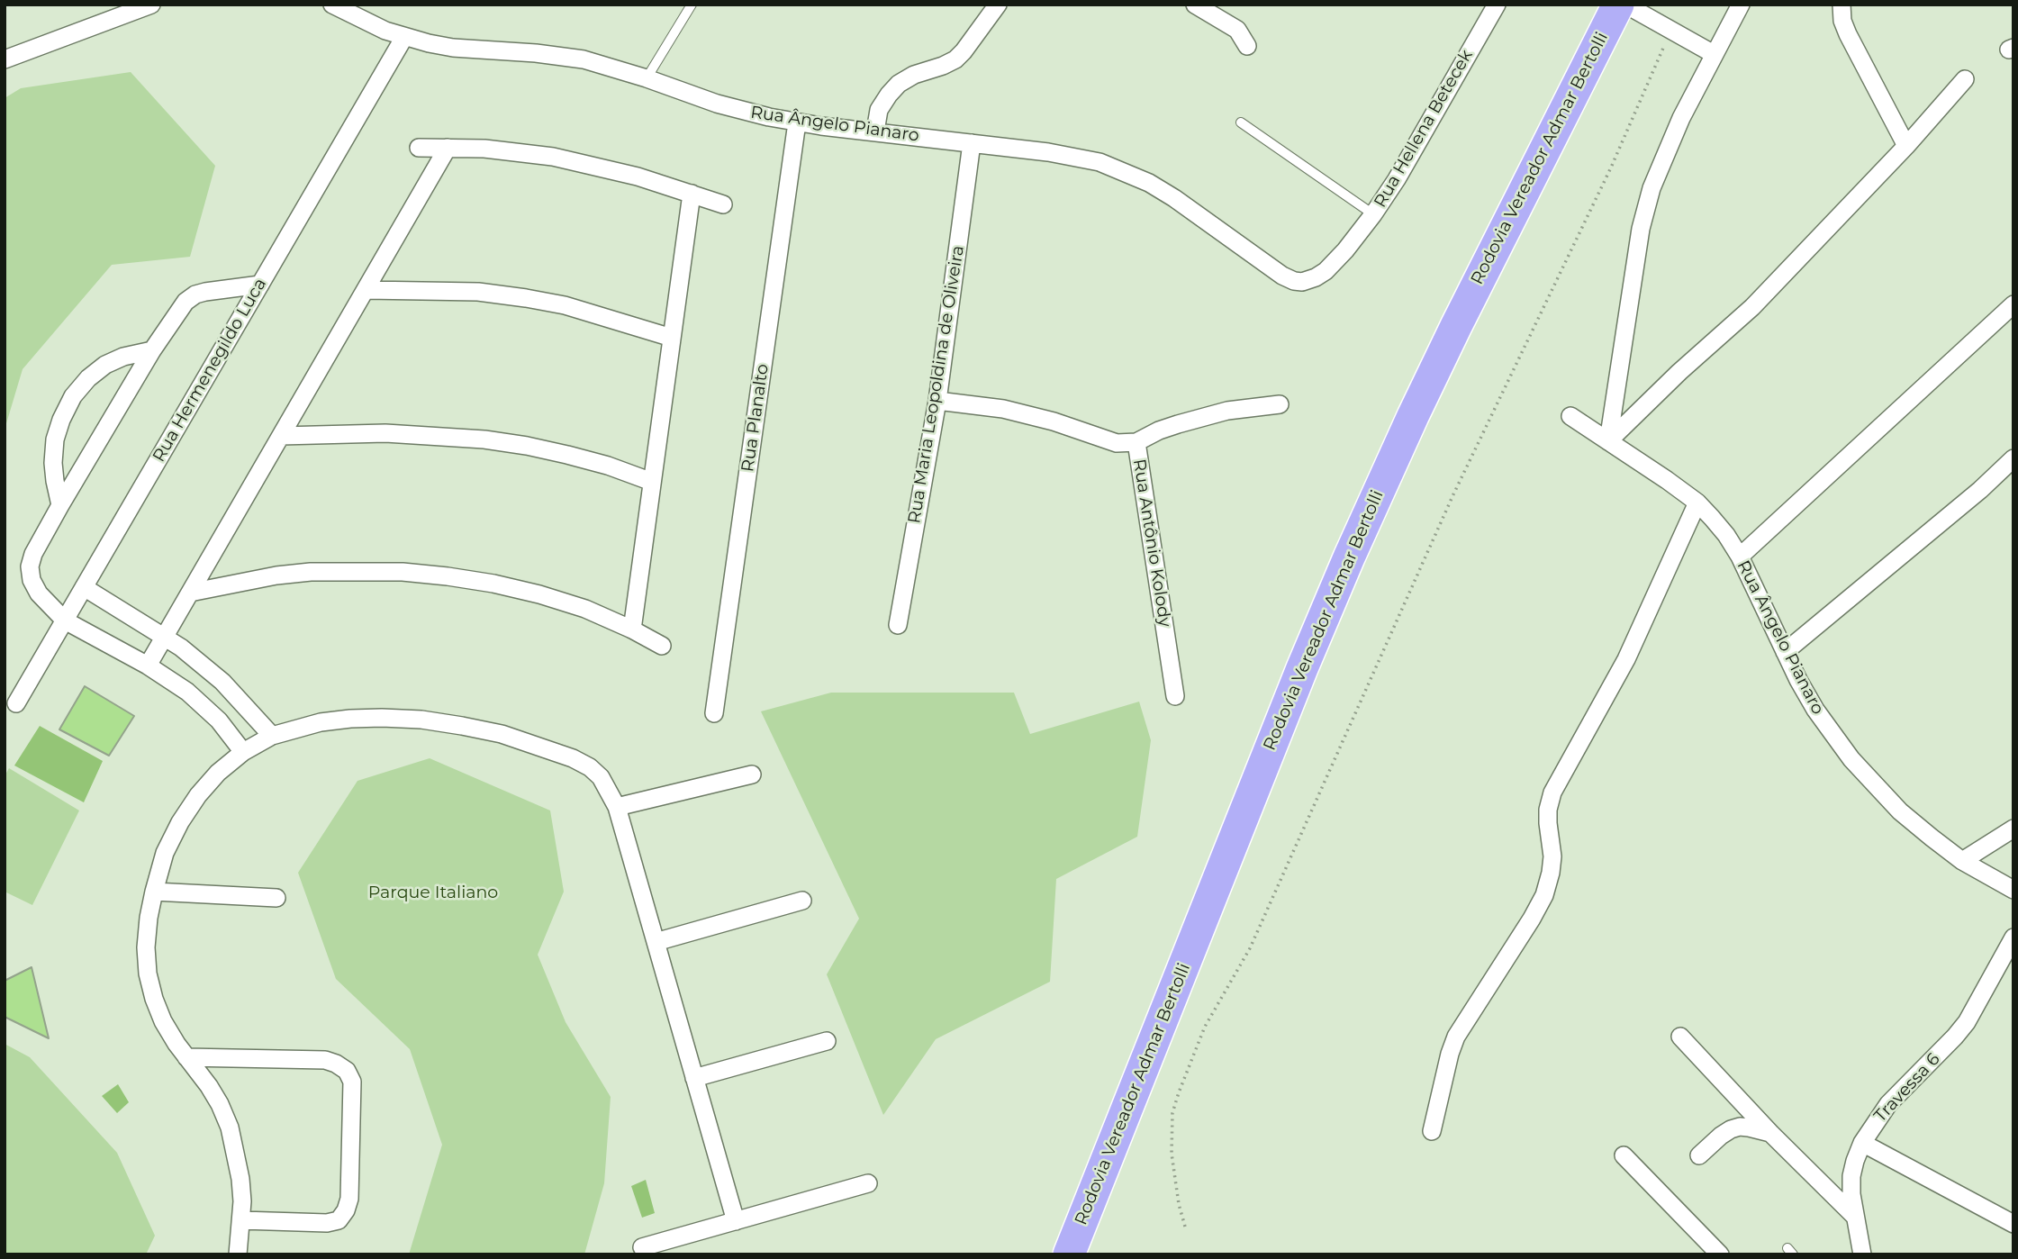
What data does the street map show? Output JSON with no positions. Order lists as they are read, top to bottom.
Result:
{
  "streets": {
    "highway": ["Rodovia Vereador Admar Bertolli"],
    "street": [
      "Rua Ângelo Pianaro",
      "Rua Hellena Betecek",
      "Rua Hermenegildo Luca",
      "Rua Maria Leopoldina de Oliveira",
      "Rua Planalto",
      "Rua Antônio Kolody",
      "Travessa 6"
    ]
  },
  "crossings": [
    ["Rua Ângelo Pianaro", "Rua Hellena Betecek"],
    ["Rua Ângelo Pianaro", "Rua Hermenegildo Luca"],
    ["Rua Ângelo Pianaro", "Rua Maria Leopoldina de Oliveira"],
    ["Rua Ângelo Pianaro", "Rua Planalto"],
    ["Rua Maria Leopoldina de Oliveira", "Rua Antônio Kolody"]
  ],
  "parks": ["Parque Italiano"]
}
